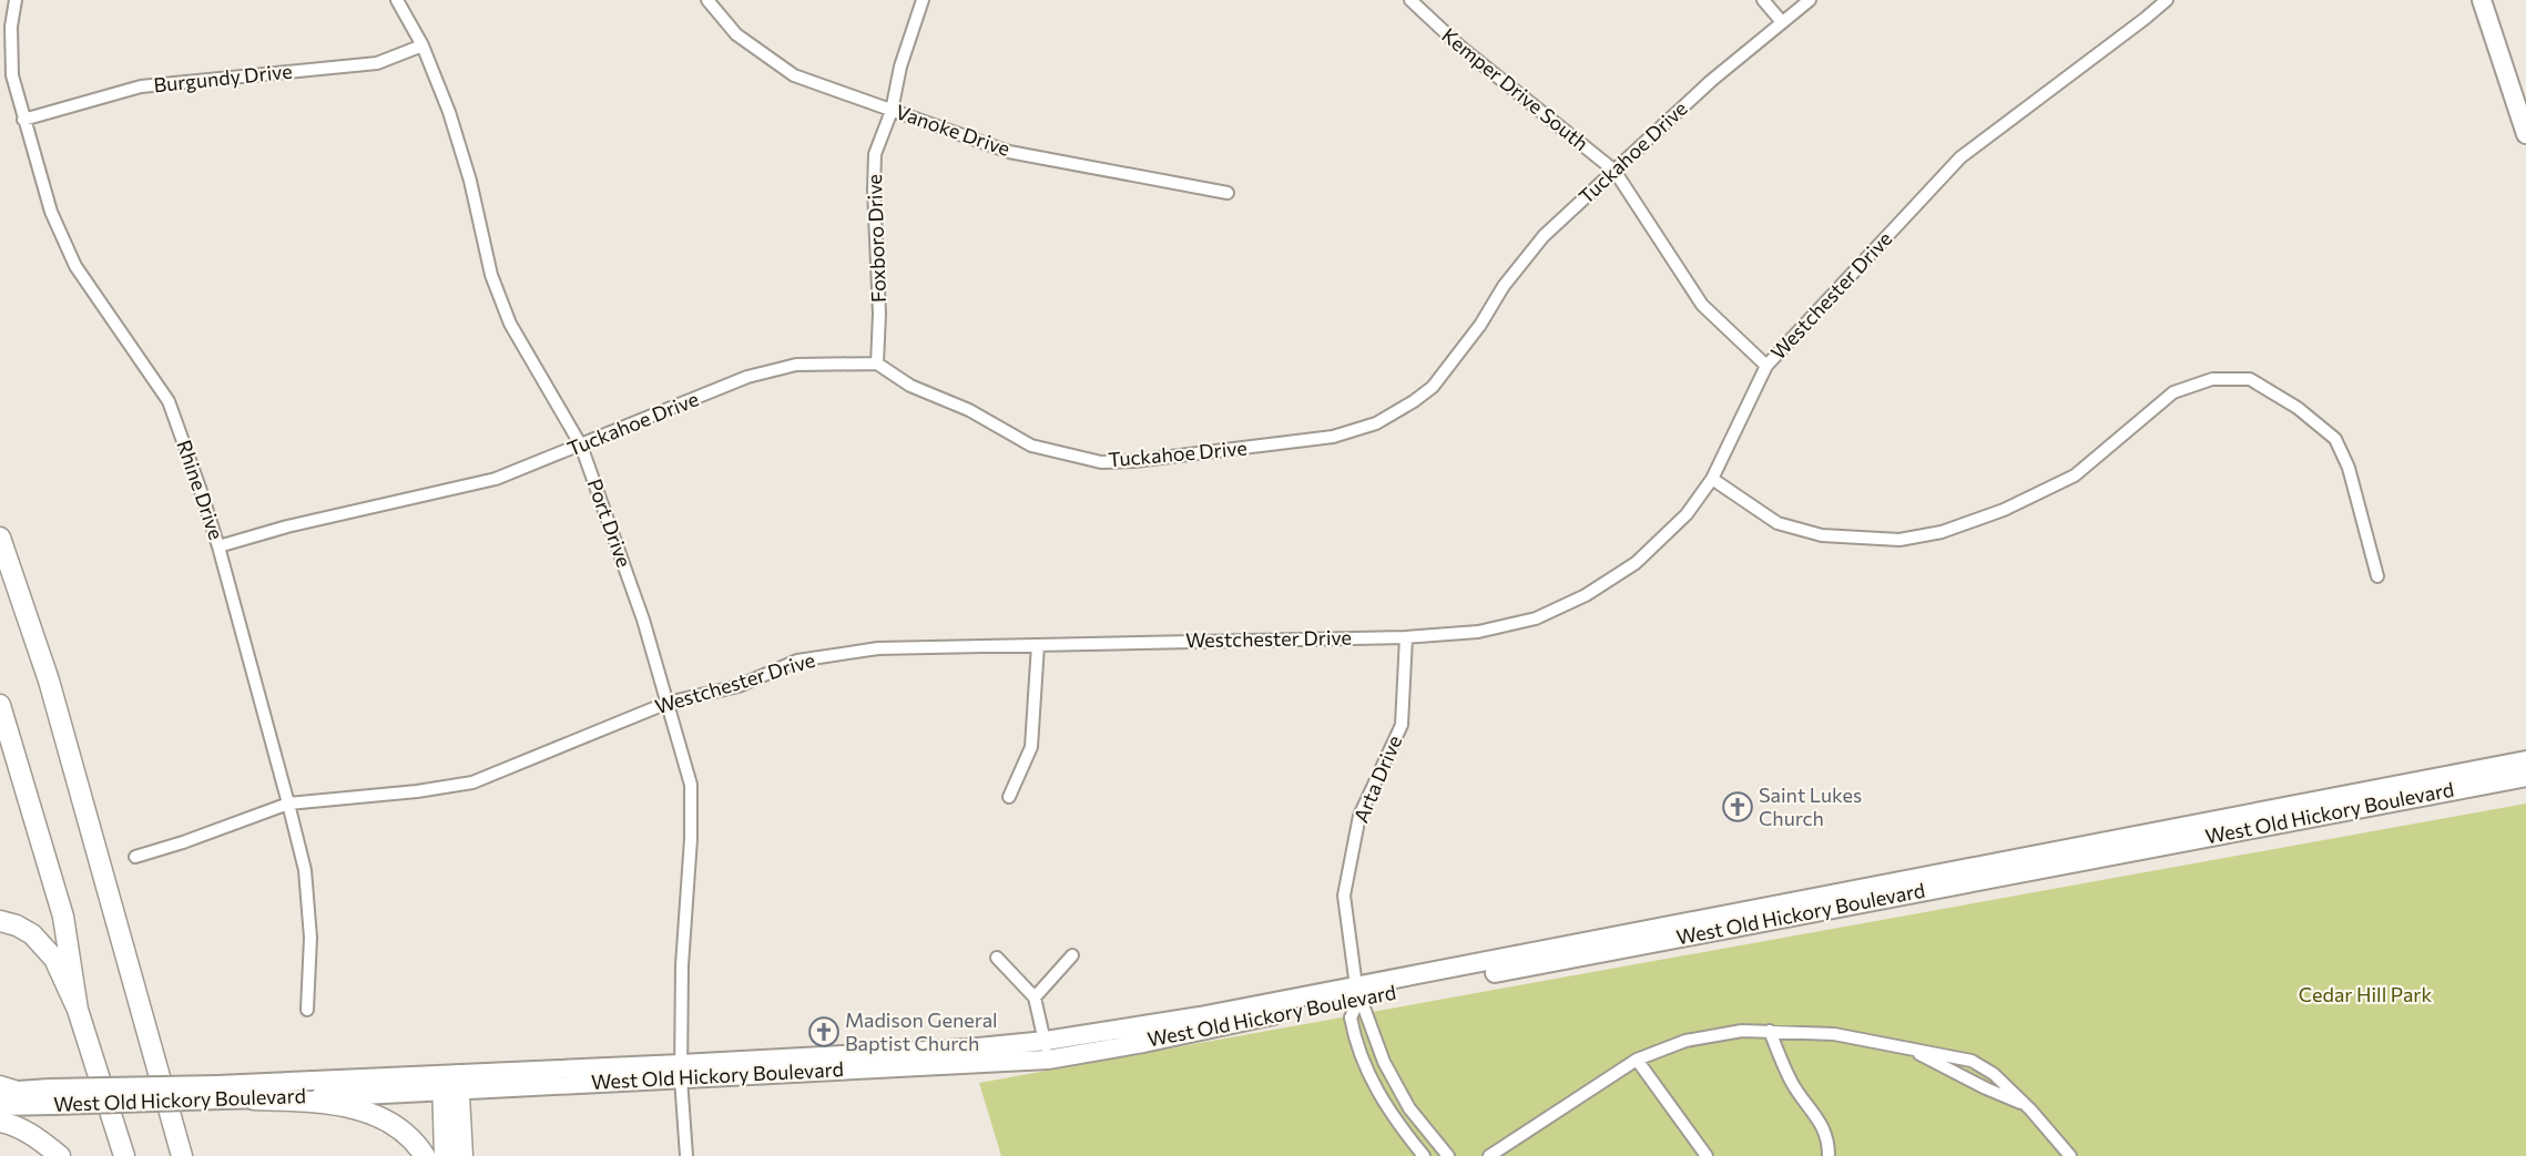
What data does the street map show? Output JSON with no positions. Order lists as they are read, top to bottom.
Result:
{
  "streets": {
    "main road": ["West Old Hickory Boulevard"],
    "street": [
      "Burgundy Drive",
      "Kemper Drive South",
      "Vanoke Drive",
      "Tuckahoe Drive",
      "Foxboro Drive",
      "Westchester Drive",
      "Rhine Drive",
      "Port Drive",
      "Arta Drive"
    ]
  },
  "crossings": [
    ["Burgundy Drive", "Rhine Drive"],
    ["Burgundy Drive", "Port Drive"],
    ["Kemper Drive South", "Tuckahoe Drive"],
    ["Kemper Drive South", "Westchester Drive"],
    ["Vanoke Drive", "Foxboro Drive"],
    ["Tuckahoe Drive", "Foxboro Drive"],
    ["Tuckahoe Drive", "Rhine Drive"],
    ["Tuckahoe Drive", "Port Drive"],
    ["Westchester Drive", "Rhine Drive"],
    ["Westchester Drive", "Port Drive"],
    ["Westchester Drive", "Arta Drive"],
    ["Port Drive", "West Old Hickory Boulevard"],
    ["Arta Drive", "West Old Hickory Boulevard"]
  ],
  "parks": ["Cedar Hill Park"],
  "places": {
    "church": ["Saint Lukes Church", "Madison General Baptist Church"]
  }
}
